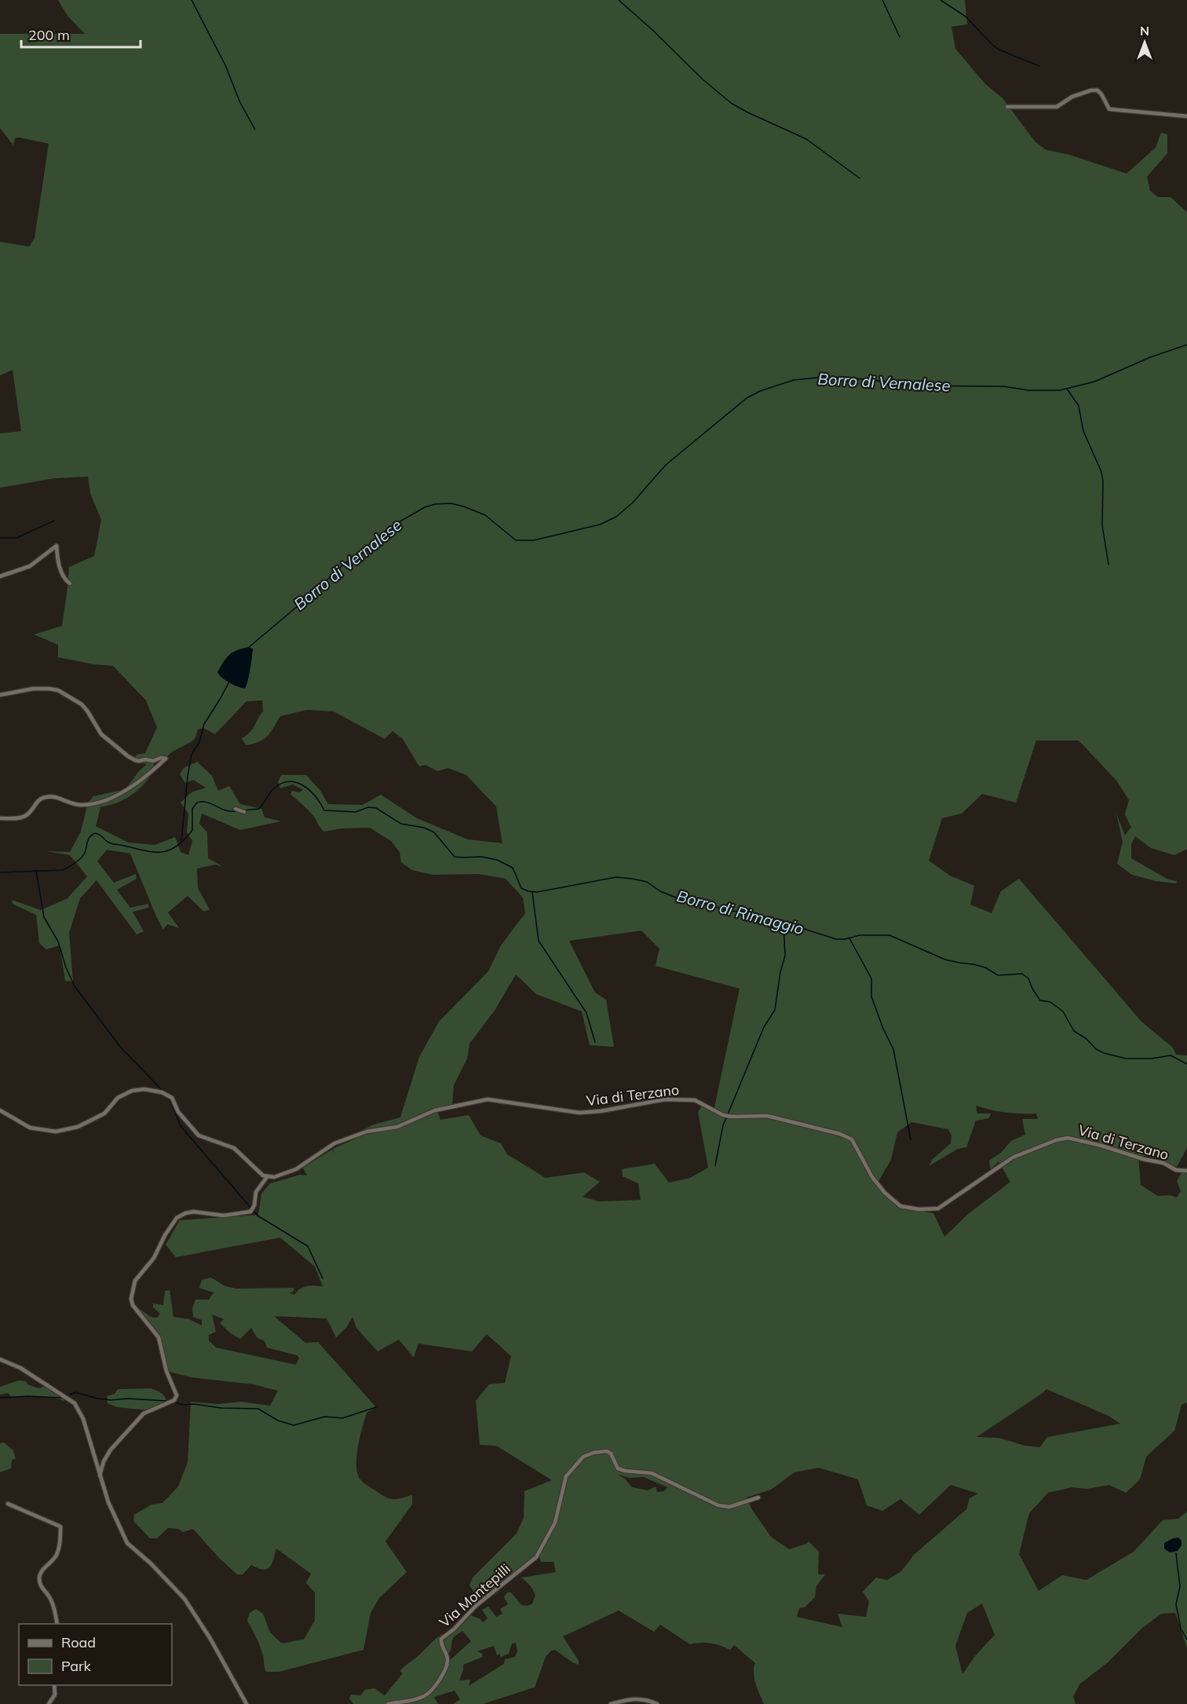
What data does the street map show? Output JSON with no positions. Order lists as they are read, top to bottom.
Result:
{
  "streets": {
    "street": ["Via di Terzano", "Via Montepilli"]
  },
  "water": ["Borro di Vernalese", "Borro di Rimaggio"],
  "legend": ["Road", "Park"],
  "scale_bar": "200 m",
  "north": "top"
}
